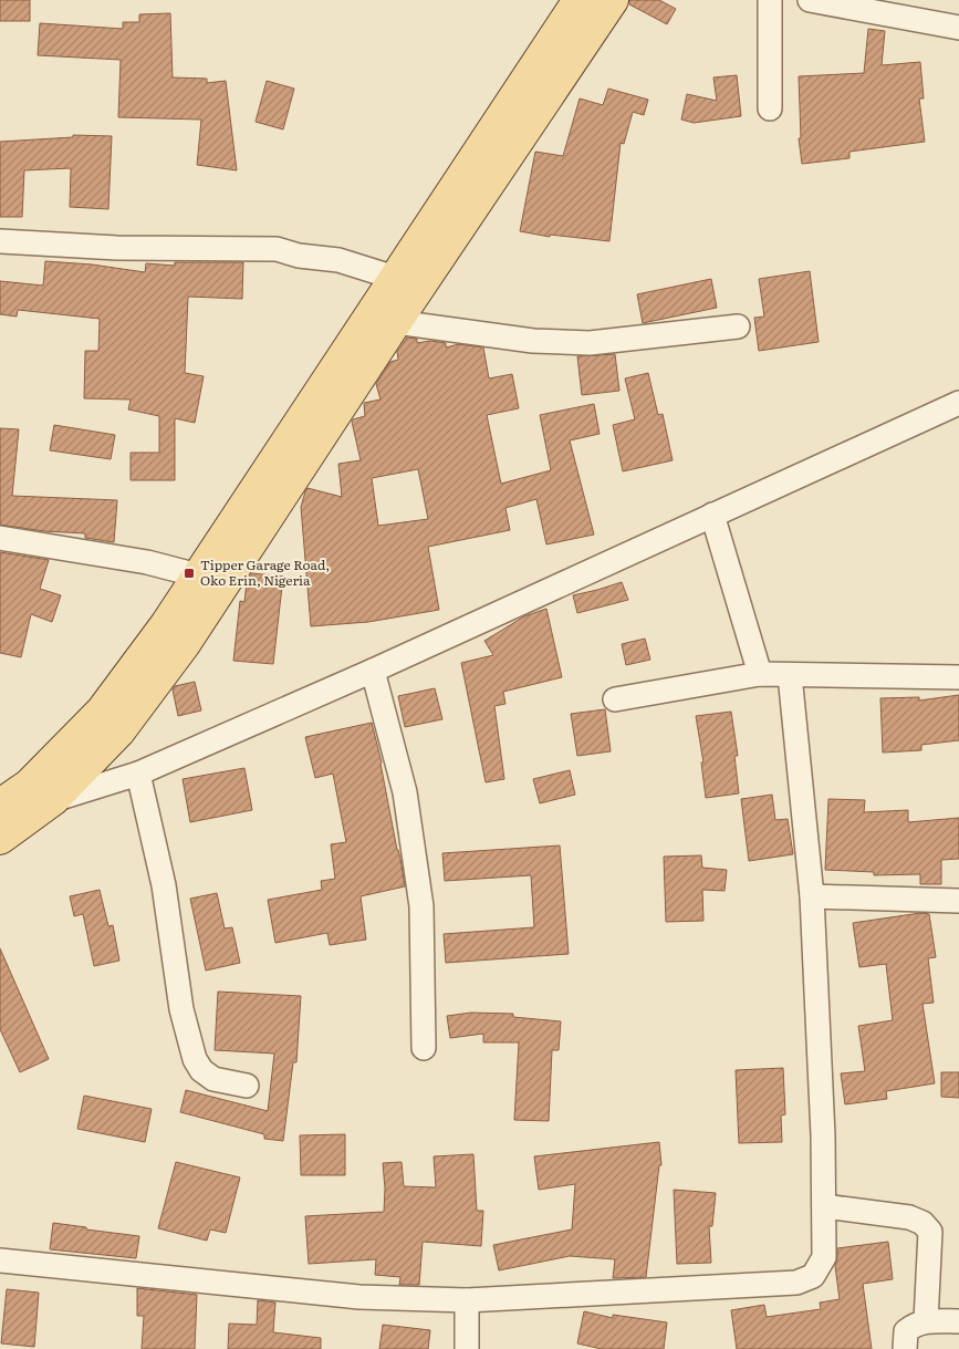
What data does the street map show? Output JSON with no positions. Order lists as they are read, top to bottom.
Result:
{
  "places": {
    "transit": ["Tipper Garage Road, Oko Erin, Nigeria"]
  }
}
